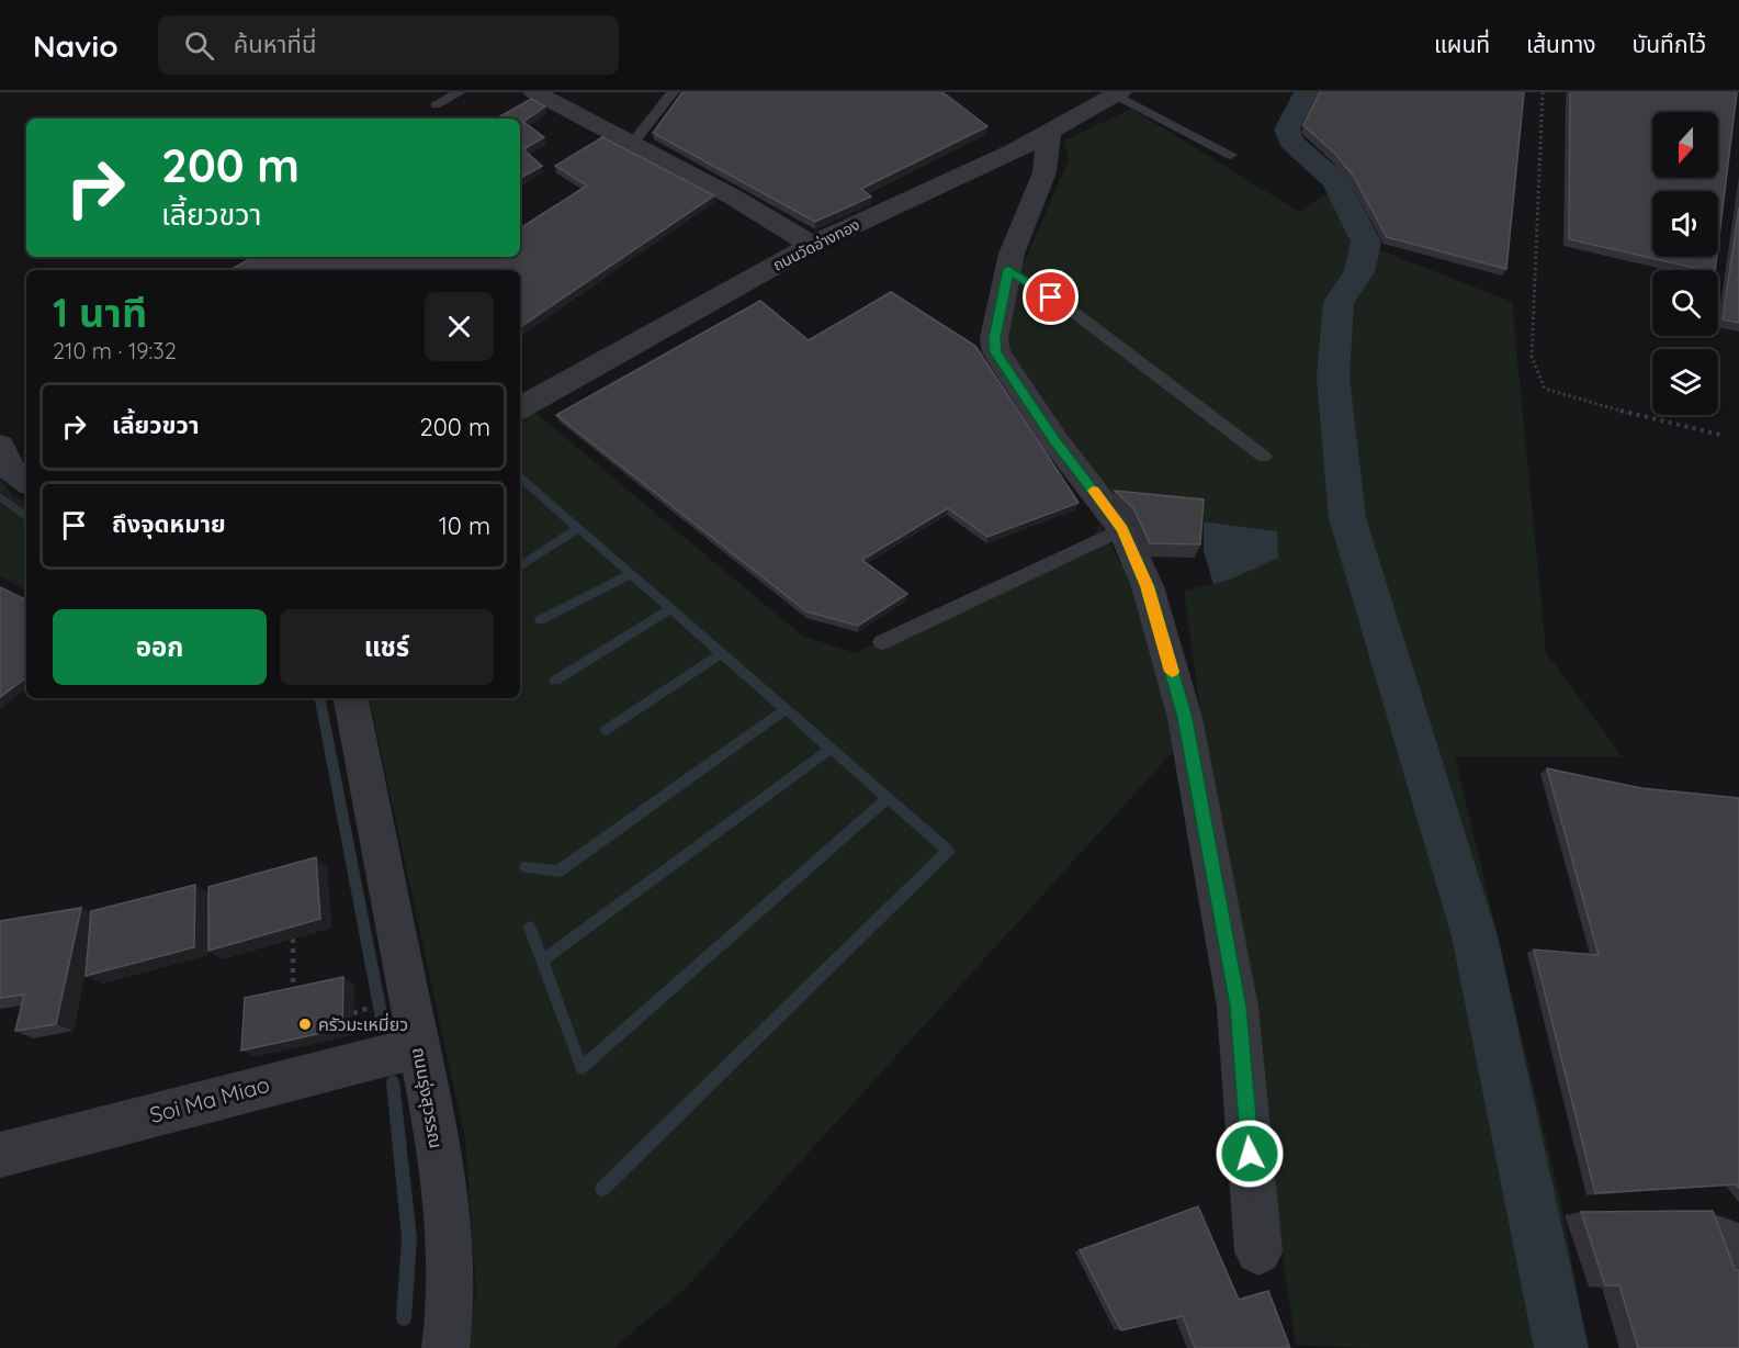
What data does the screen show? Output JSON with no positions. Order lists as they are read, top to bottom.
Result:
{
  "streets": {
    "street": ["ถนนวัดอ่างทอง", "ถนนรุ่งสุวรรณ", "Soi Ma Miao"]
  },
  "crossings": [
    ["ถนนรุ่งสุวรรณ", "Soi Ma Miao"]
  ],
  "places": ["ครัวมะเหมี่ยว"],
  "north": "bottom",
  "page": {
    "header": "Navio",
    "search": "ค้นหาที่นี่",
    "nav": ["แผนที่", "เส้นทาง", "บันทึกไว้"],
    "turn": ["200 m", "เลี้ยวขวา"],
    "heading": ["1 นาที", "210 m · 19:32"],
    "list": [
      {
        "name": "เลี้ยวขวา",
        "value": "200 m"
      },
      {
        "name": "ถึงจุดหมาย",
        "value": "10 m"
      }
    ],
    "buttons": ["ออก", "แชร์"]
  }
}
